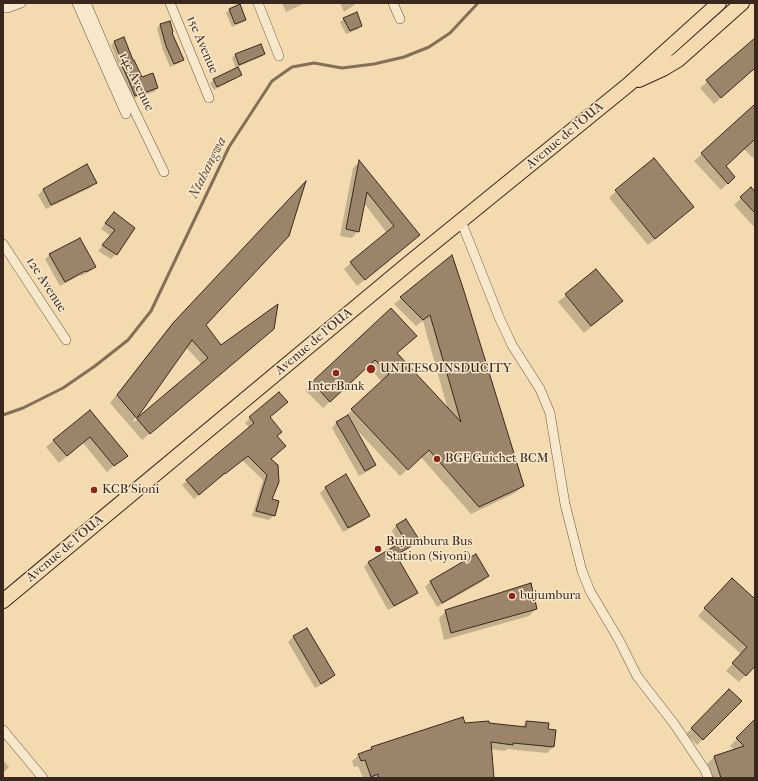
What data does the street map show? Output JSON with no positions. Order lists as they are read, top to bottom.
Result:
{
  "streets": {
    "main road": ["Avenue de l'OUA"],
    "street": ["15e Avenue", "14e Avenue", "12e Avenue"]
  },
  "water": ["Ntahangwa"],
  "places": [
    "UNITESOINSDUCITY",
    "InterBank",
    "BGF Guichet BCM",
    "KCB Sioni",
    "Bujumbura Bus Station (Siyoni)",
    "bujumbura"
  ]
}
